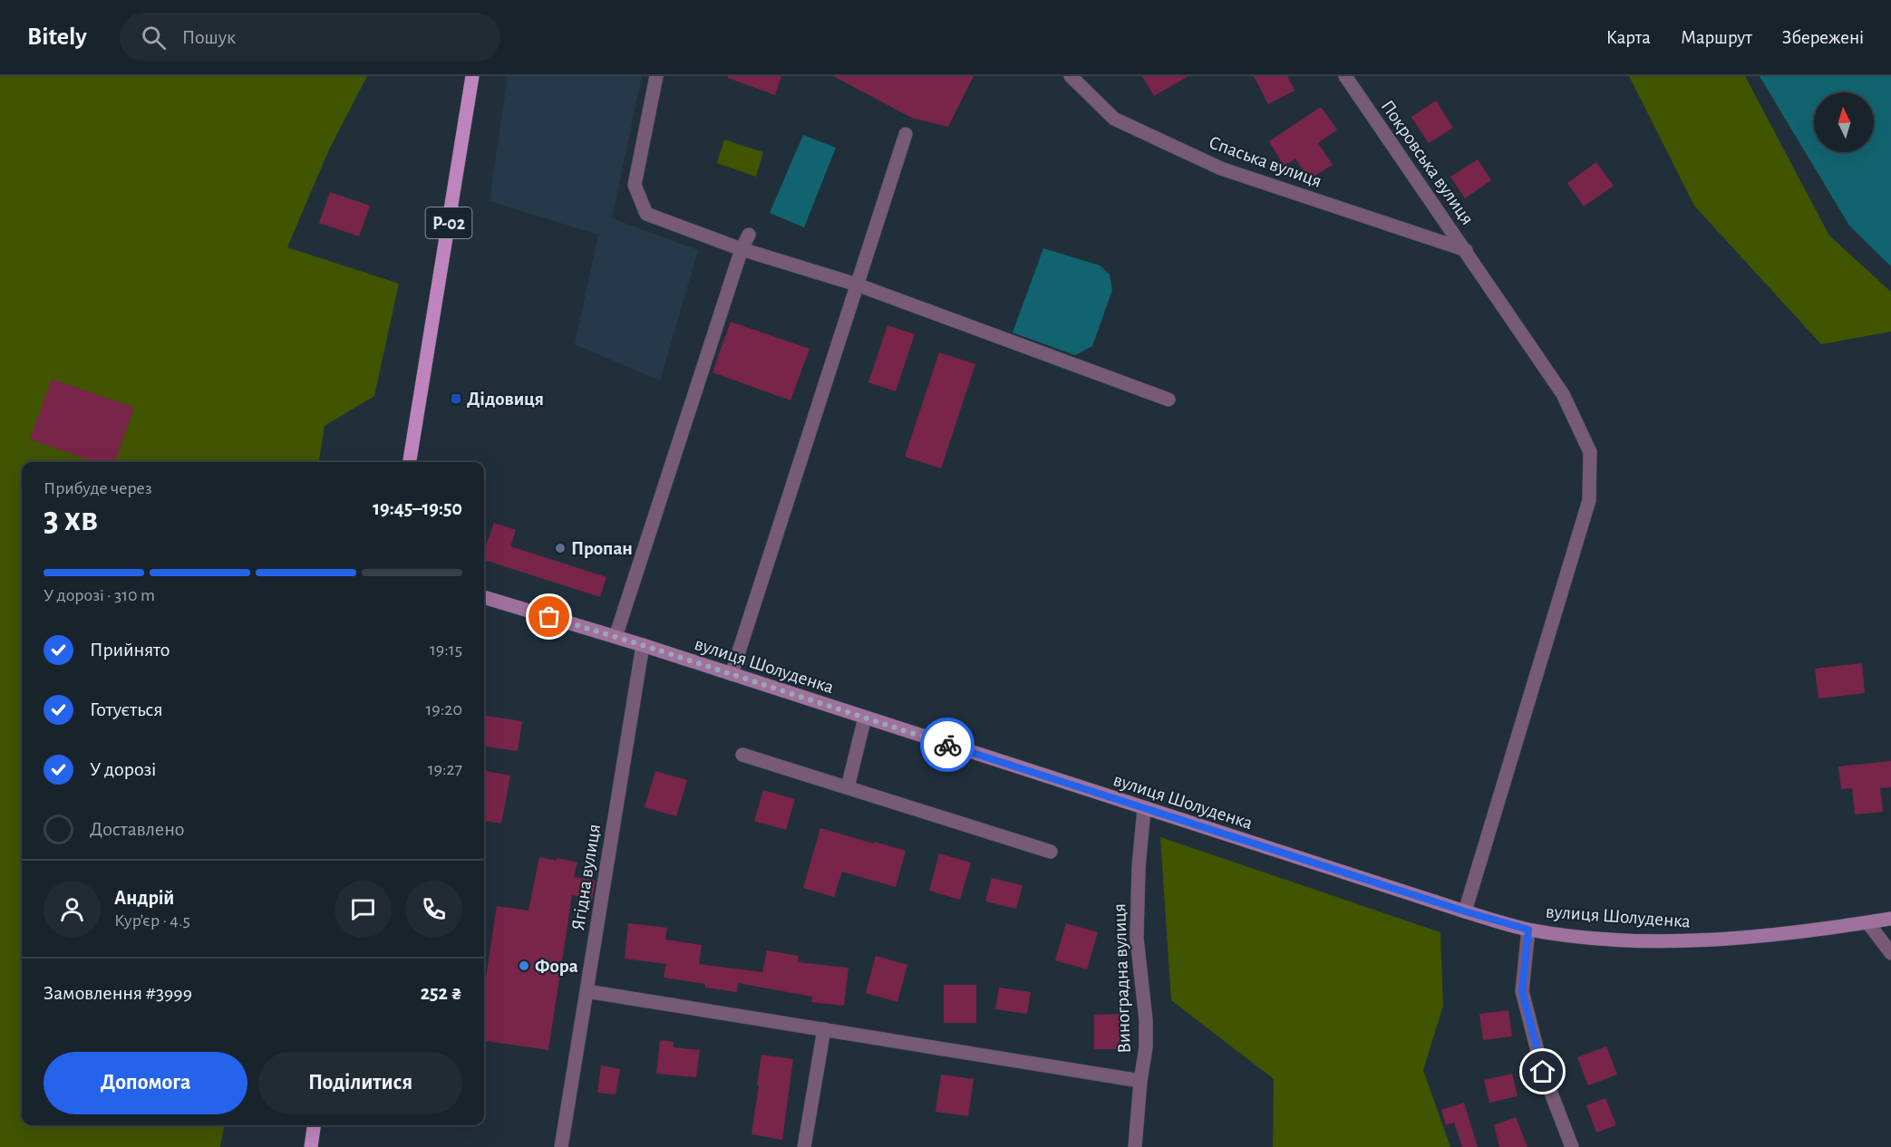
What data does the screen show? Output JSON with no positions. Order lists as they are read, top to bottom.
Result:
{
  "streets": {
    "main road": ["Р-02", "вулиця Шолуденка"],
    "street": [
      "Спаська вулиця",
      "Покровська вулиця",
      "Ягідна вулиця",
      "Виноградна вулиця"
    ]
  },
  "crossings": [
    ["Спаська вулиця", "Покровська вулиця"],
    ["Покровська вулиця", "вулиця Шолуденка"],
    ["вулиця Шолуденка", "Ягідна вулиця"],
    ["вулиця Шолуденка", "Виноградна вулиця"]
  ],
  "places": {
    "transit": ["Дідовиця"],
    "other": ["Пропан", "Фора"]
  },
  "north": "top",
  "page": {
    "header": "Bitely",
    "search": "Пошук",
    "nav": ["Карта", "Маршрут", "Збережені"],
    "heading": ["3 хв", "Прибуде через", "19:45–19:50"],
    "panel": [
      "Андрій",
      "Кур’єр · 4.5",
      "Замовлення #3999",
      "252 ₴"
    ],
    "bar": "У дорозі · 310 m",
    "list": [
      ["Прийнято", "19:15"],
      ["Готується", "19:20"],
      ["У дорозі", "19:27"],
      "Доставлено"
    ],
    "buttons": ["Допомога", "Поділитися"]
  }
}
